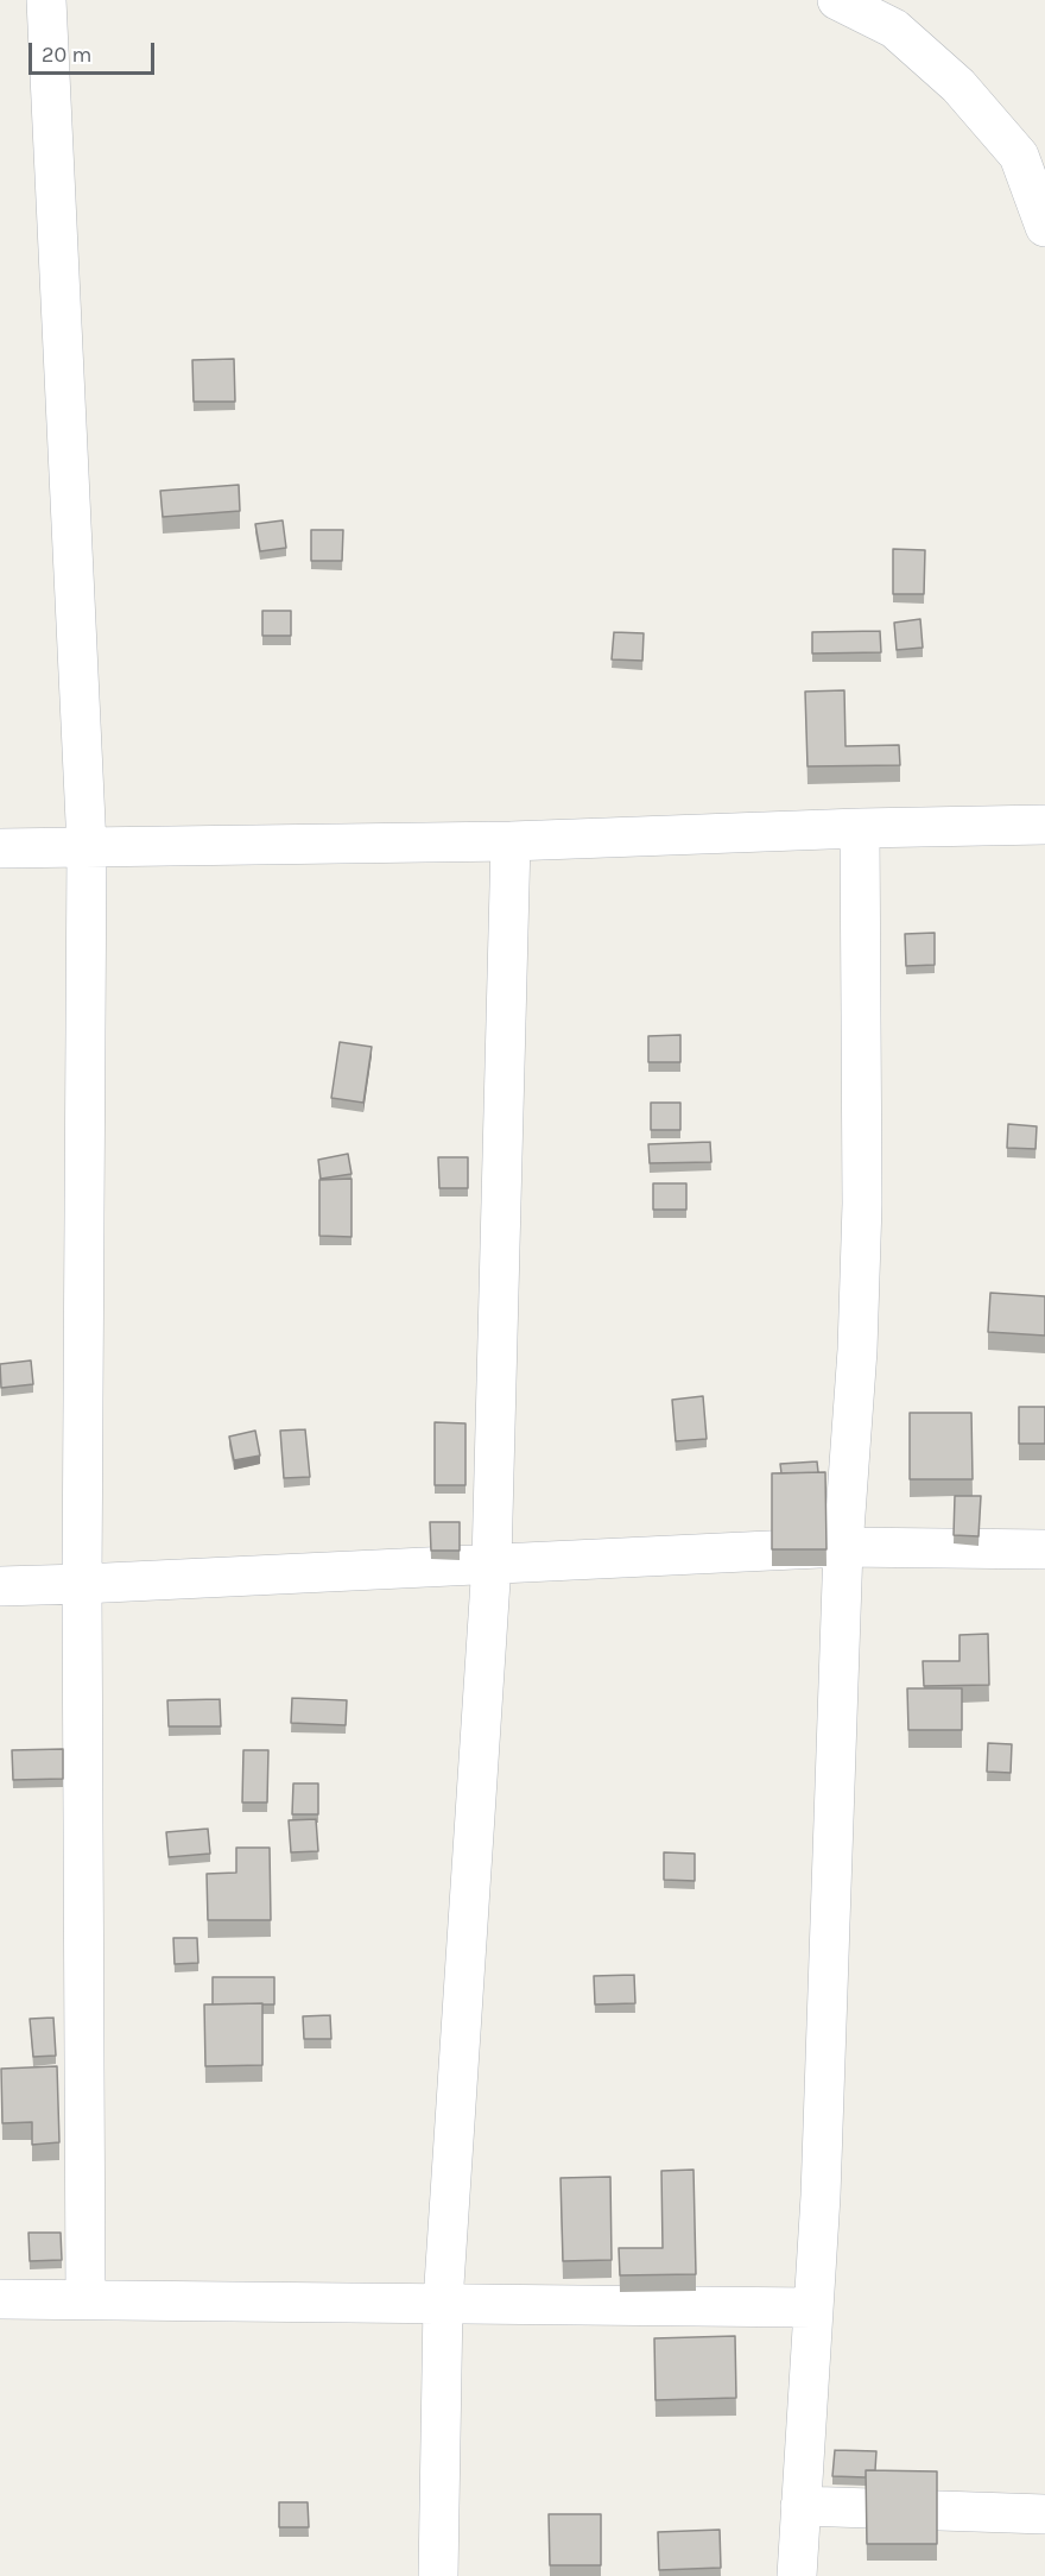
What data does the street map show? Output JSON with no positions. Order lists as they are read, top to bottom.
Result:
{
  "scale_bar": "20 m"
}
